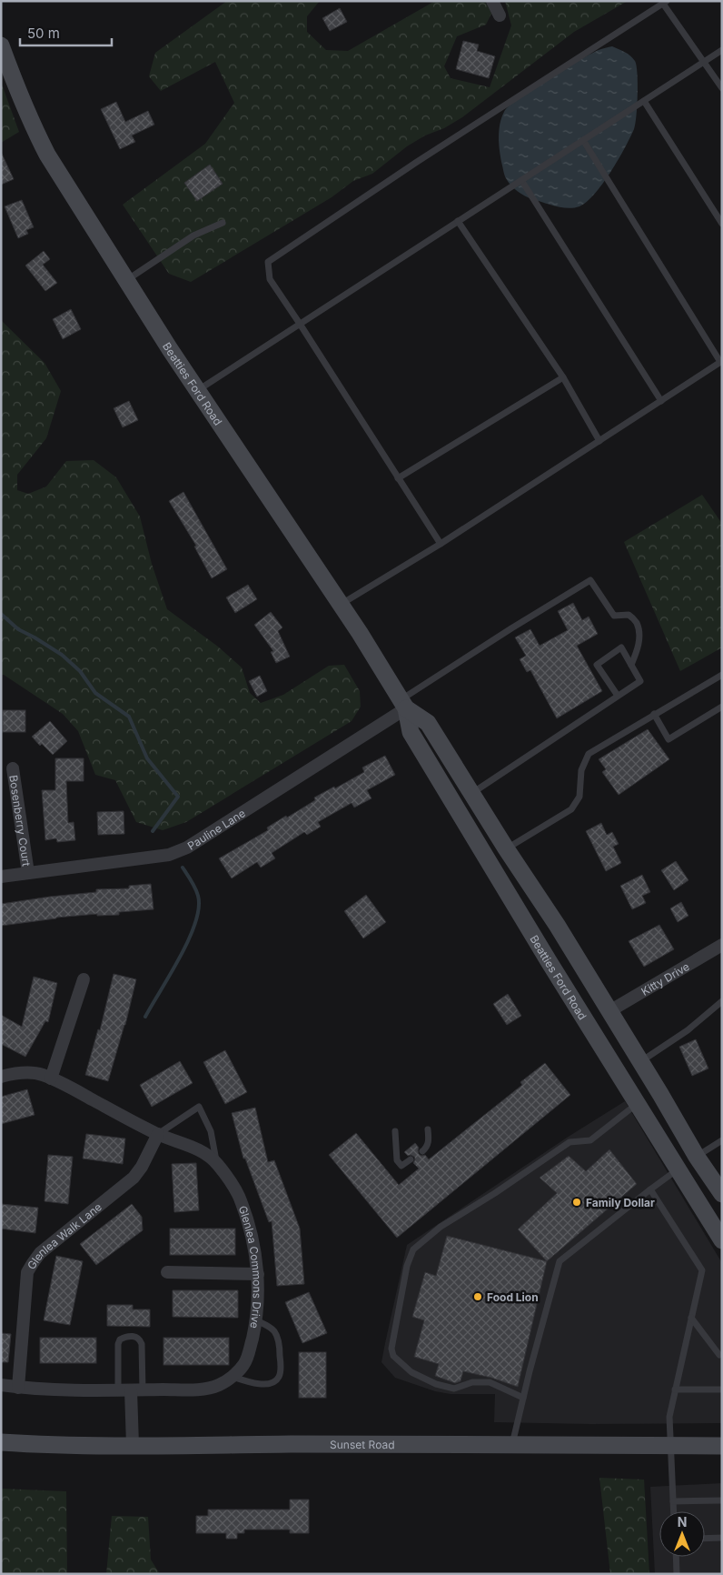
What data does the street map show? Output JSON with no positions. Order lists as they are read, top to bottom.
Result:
{
  "streets": {
    "main road": ["Beatties Ford Road", "Sunset Road"],
    "street": [
      "Bosenberry Court",
      "Pauline Lane",
      "Kitty Drive",
      "Glenlea Walk Lane",
      "Glenlea Commons Drive"
    ]
  },
  "crossings": [
    ["Beatties Ford Road", "Pauline Lane"],
    ["Beatties Ford Road", "Kitty Drive"],
    ["Bosenberry Court", "Pauline Lane"],
    ["Glenlea Walk Lane", "Glenlea Commons Drive"]
  ],
  "places": ["Family Dollar", "Food Lion"],
  "scale_bar": "50 m",
  "north": "top"
}
